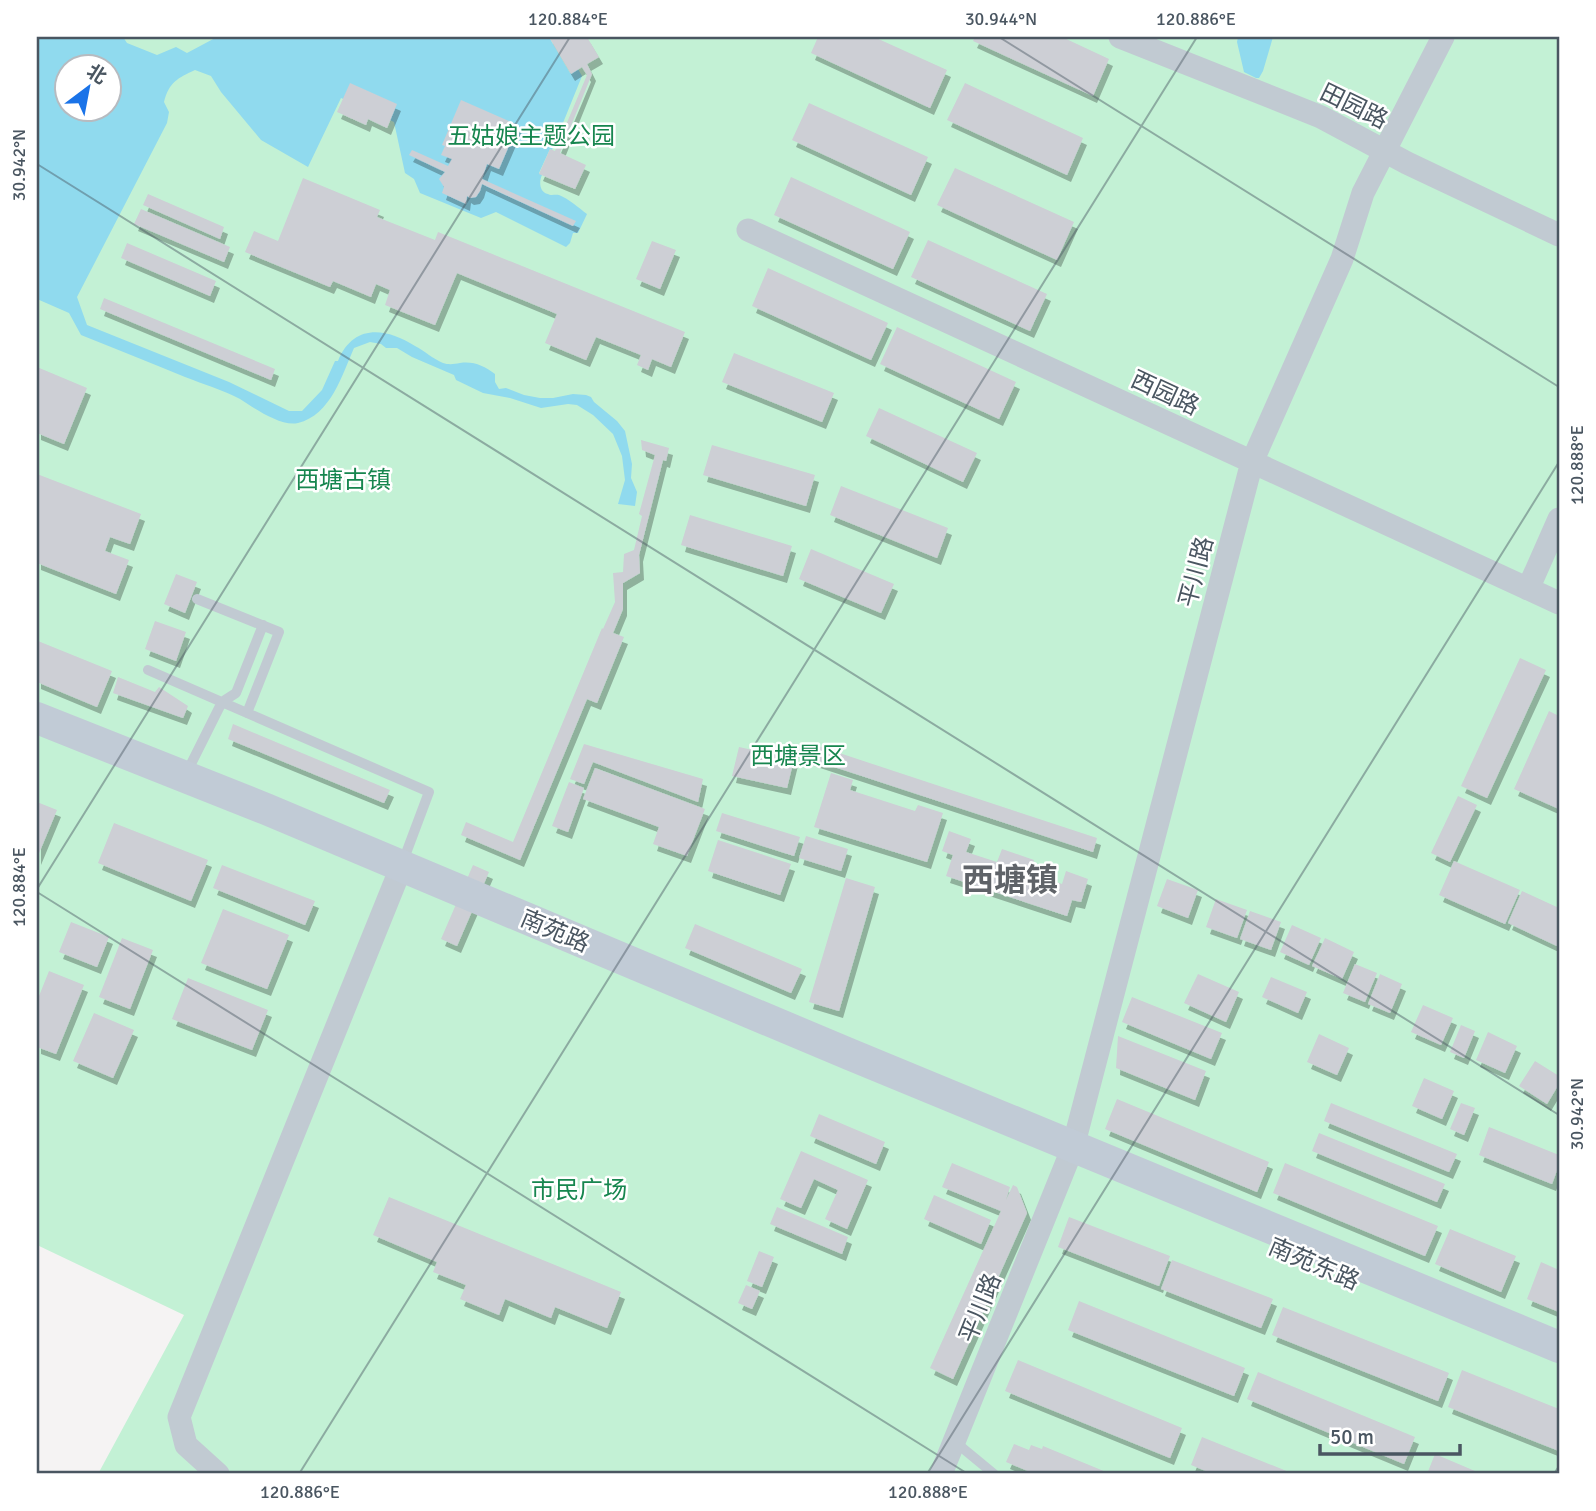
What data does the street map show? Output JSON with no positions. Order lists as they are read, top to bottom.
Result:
{
  "streets": {
    "main road": ["南苑路", "南苑东路"],
    "street": ["田园路", "西园路", "平川路"]
  },
  "crossings": [
    ["田园路", "平川路"],
    ["西园路", "平川路"],
    ["平川路", "南苑路"],
    ["平川路", "南苑东路"],
    ["南苑路", "南苑东路"]
  ],
  "districts": ["西塘镇"],
  "parks": [
    "五姑娘主题公园",
    "西塘古镇",
    "西塘景区",
    "市民广场"
  ],
  "scale_bar": "50 m",
  "north": "top right",
  "coordinates": [
    "120.884°E",
    "30.944°N",
    "120.886°E",
    "30.942°N",
    "120.888°E"
  ]
}
